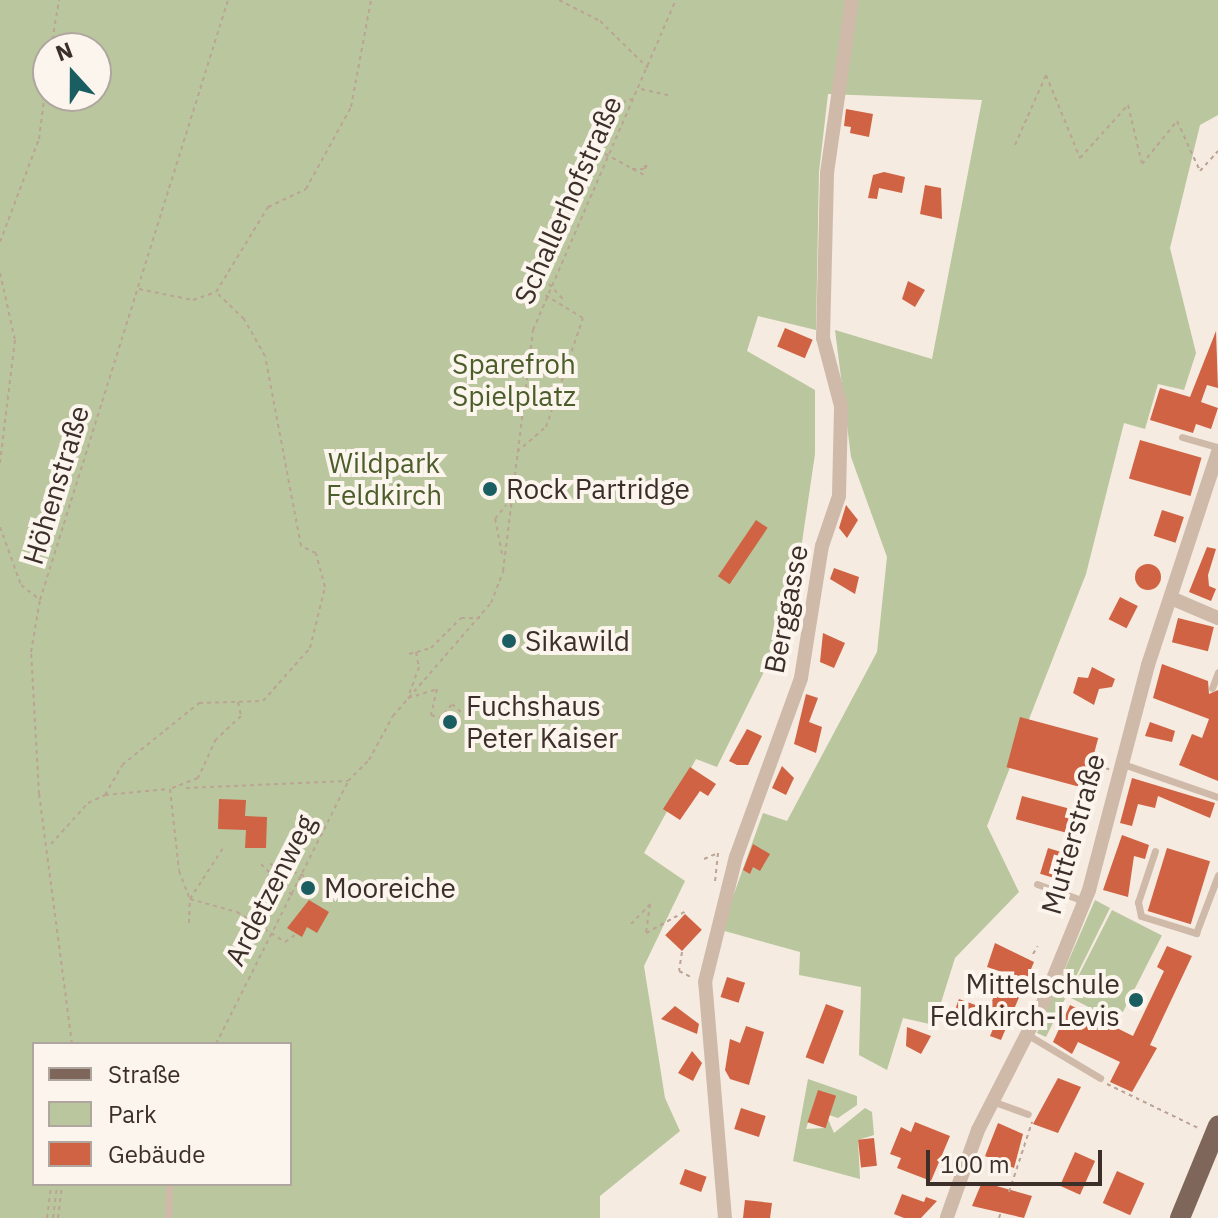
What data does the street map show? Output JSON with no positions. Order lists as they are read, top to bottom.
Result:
{
  "streets": {
    "street": ["Berggasse", "Mutterstraße"],
    "path": ["Schallerhofstraße", "Höhenstraße", "Ardetzenweg"]
  },
  "crossings": [
    ["Schallerhofstraße", "Ardetzenweg"]
  ],
  "parks": ["Sparefroh Spielplatz", "Wildpark Feldkirch"],
  "places": [
    "Rock Partridge",
    "Sikawild",
    "Fuchshaus Peter Kaiser",
    "Mooreiche",
    "Mittelschule Feldkirch-Levis"
  ],
  "legend": ["Straße", "Park", "Gebäude"],
  "scale_bar": "100 m",
  "north": "top"
}
